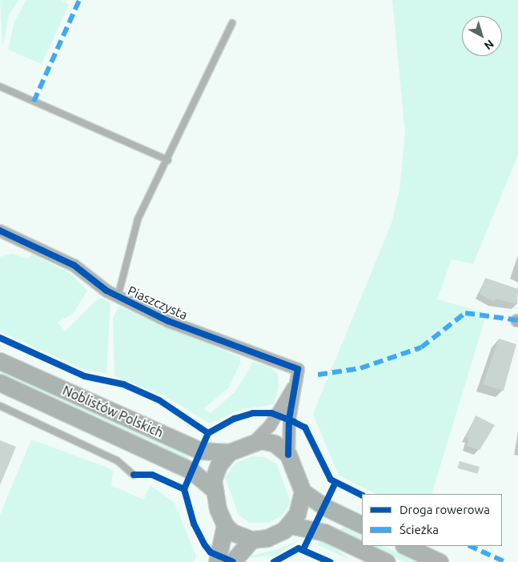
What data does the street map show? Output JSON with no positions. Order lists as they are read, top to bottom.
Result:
{
  "streets": {
    "main road": ["Noblistów Polskich"],
    "street": ["Piaszczysta"]
  },
  "crossings": [
    ["Piaszczysta", "Noblistów Polskich"]
  ],
  "legend": ["Droga rowerowa", "Ścieżka"],
  "north": "bottom right"
}
